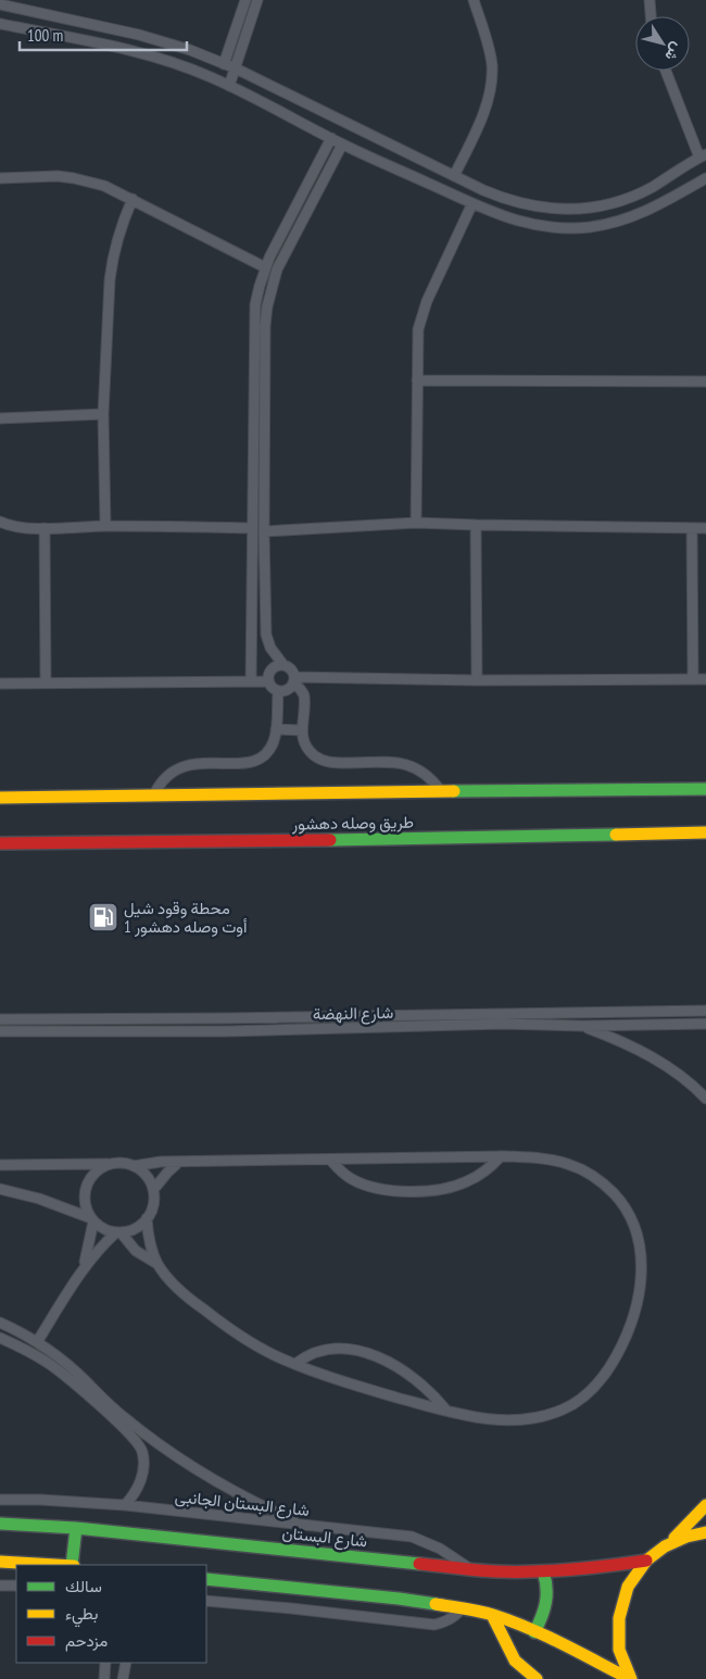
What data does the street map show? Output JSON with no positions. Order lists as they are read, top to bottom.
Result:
{
  "streets": {
    "main road": ["طريق وصله دهشور", "شارع البستان"],
    "street": ["شارع النهضة", "شارع البستان الجانبى"]
  },
  "crossings": [
    ["شارع البستان الجانبى", "شارع البستان"]
  ],
  "places": {
    "fuel station": ["محطة وقود شيل أوت وصله دهشور 1"]
  },
  "legend": ["سالك", "بطيء", "مزدحم"],
  "scale_bar": "100 m",
  "north": "bottom right"
}
